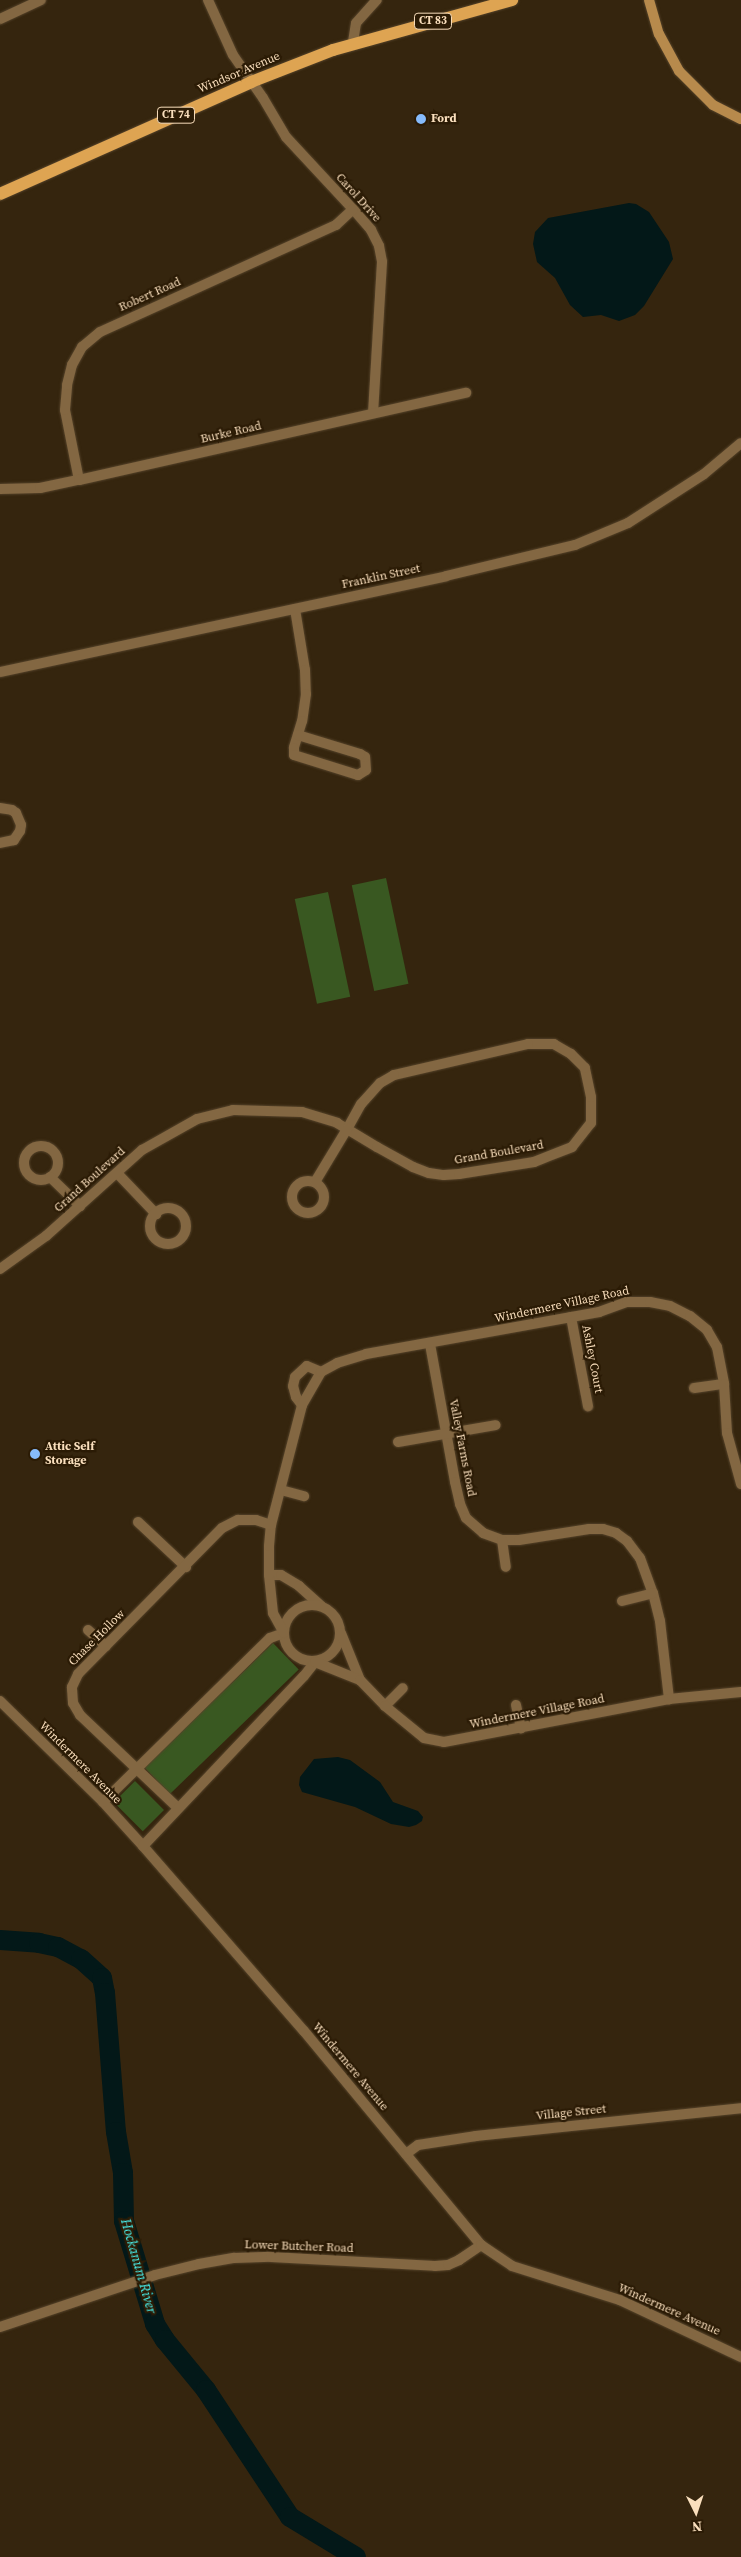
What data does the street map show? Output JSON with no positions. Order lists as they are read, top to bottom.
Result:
{
  "streets": {
    "main road": ["CT 83", "Windsor Avenue", "CT 74"],
    "street": [
      "Carol Drive",
      "Robert Road",
      "Burke Road",
      "Franklin Street",
      "Grand Boulevard",
      "Windermere Village Road",
      "Ashley Court",
      "Valley Farms Road",
      "Chase Hollow",
      "Windermere Avenue",
      "Village Street",
      "Lower Butcher Road"
    ]
  },
  "crossings": [
    ["CT 83", "Windsor Avenue"],
    ["Windsor Avenue", "Carol Drive"],
    ["Carol Drive", "Robert Road"],
    ["Carol Drive", "Burke Road"],
    ["Robert Road", "Burke Road"],
    ["Windermere Village Road", "Ashley Court"],
    ["Windermere Village Road", "Valley Farms Road"],
    ["Windermere Village Road", "Chase Hollow"],
    ["Windermere Avenue", "Village Street"],
    ["Windermere Avenue", "Lower Butcher Road"]
  ],
  "water": ["Hockanum River"],
  "places": ["Ford", "Attic Self Storage"],
  "north": "bottom"
}
